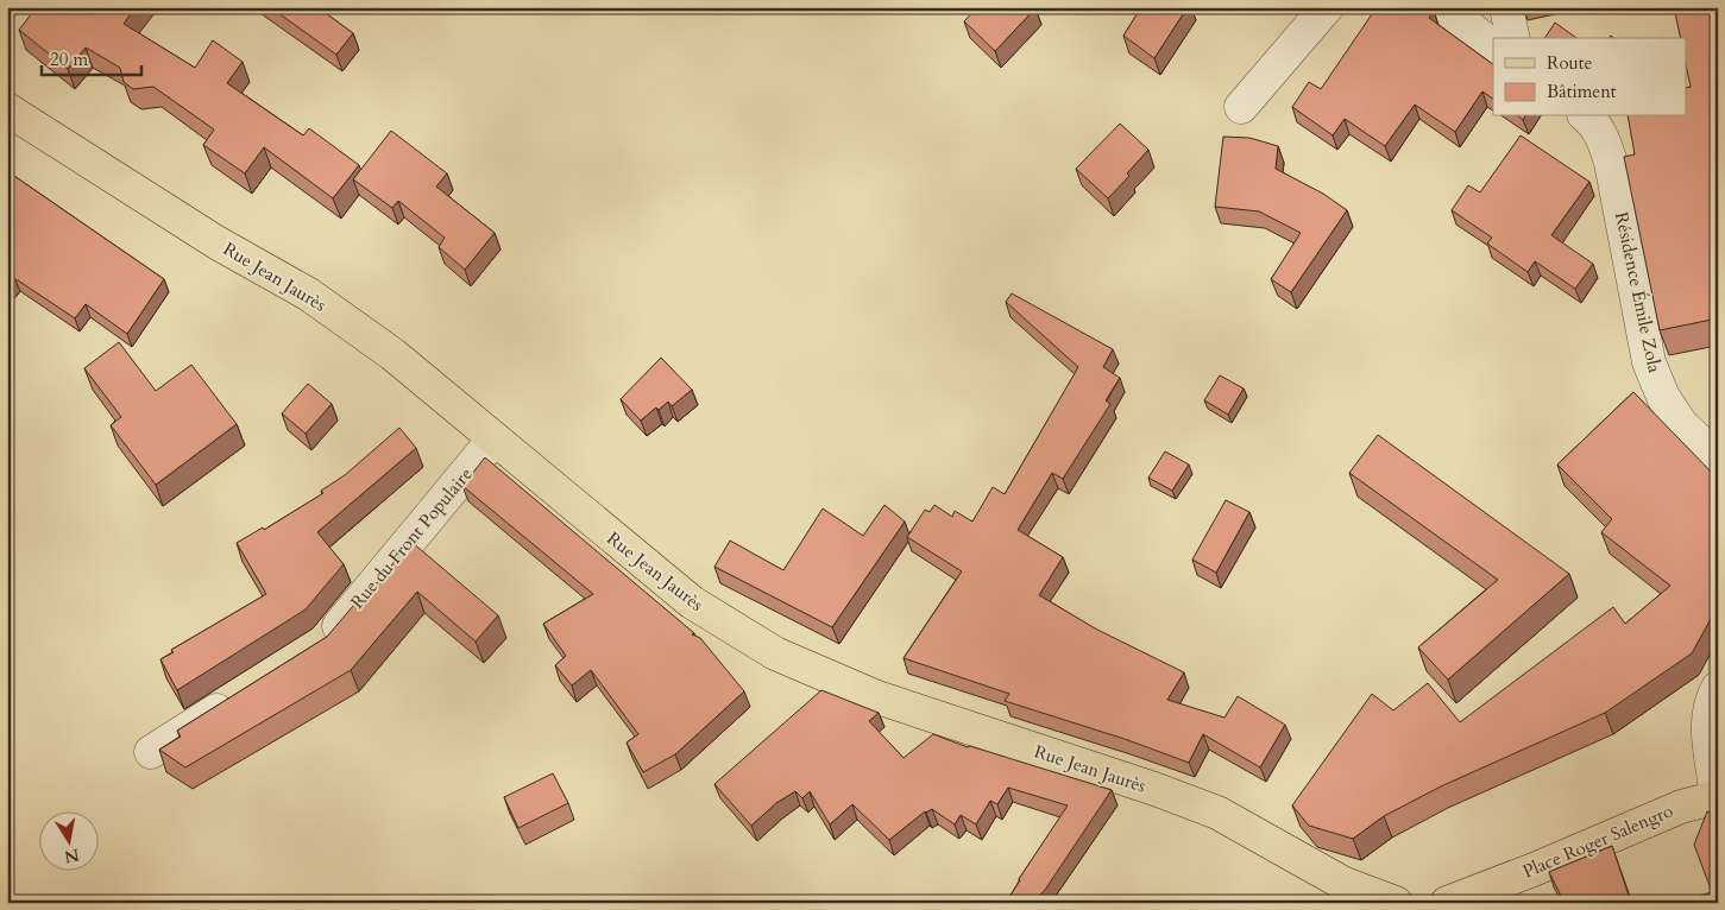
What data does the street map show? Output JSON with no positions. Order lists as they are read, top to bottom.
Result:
{
  "streets": {
    "main road": ["Rue Jean Jaurès", "Place Roger Salengro"],
    "street": ["Résidence Émile Zola", "Rue du Front Populaire"]
  },
  "crossings": [
    ["Rue Jean Jaurès", "Rue du Front Populaire"]
  ],
  "legend": ["Route", "Bâtiment"],
  "scale_bar": "20 m",
  "north": "bottom"
}
